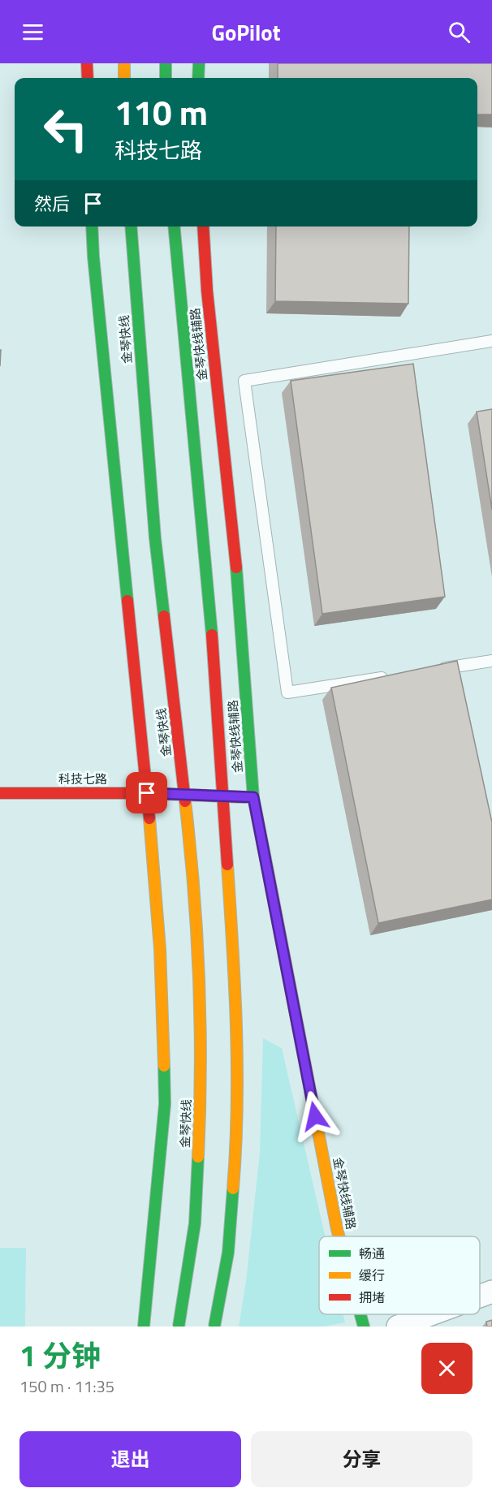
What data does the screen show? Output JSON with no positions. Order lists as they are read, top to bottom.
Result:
{
  "streets": {
    "main road": ["金琴快线", "金琴快线辅路", "科技七路"]
  },
  "crossings": [
    ["金琴快线辅路", "科技七路"]
  ],
  "legend": ["畅通", "缓行", "拥堵"],
  "page": {
    "header": "GoPilot",
    "turn": ["110 m", "科技七路"],
    "then": "然后",
    "heading": ["1 分钟", "150 m · 11:35"],
    "buttons": ["退出", "分享"]
  }
}
